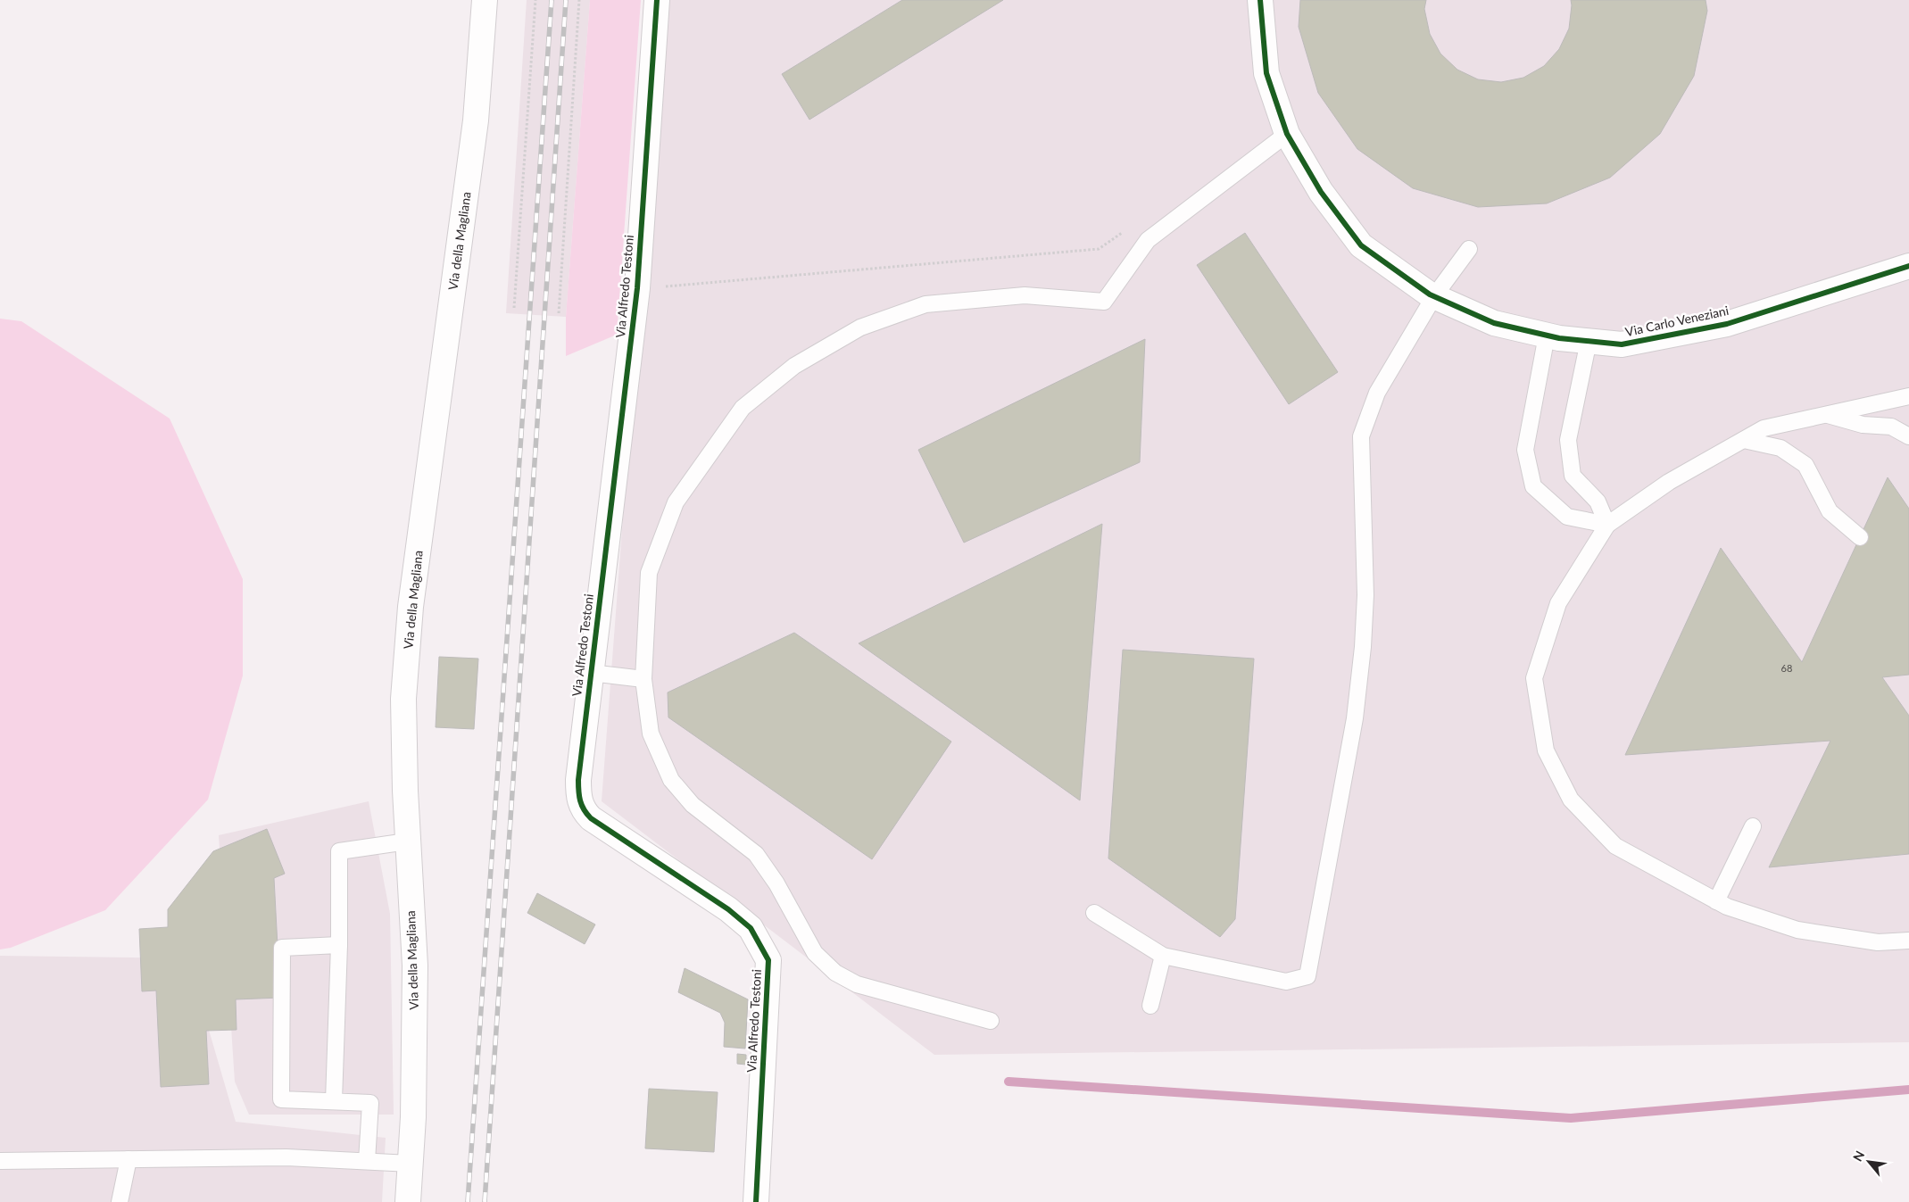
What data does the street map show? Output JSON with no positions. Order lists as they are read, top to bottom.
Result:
{
  "streets": {
    "street": ["Via della Magliana", "Via Alfredo Testoni", "Via Carlo Veneziani"]
  },
  "house_numbers": ["68"],
  "north": "top left"
}
